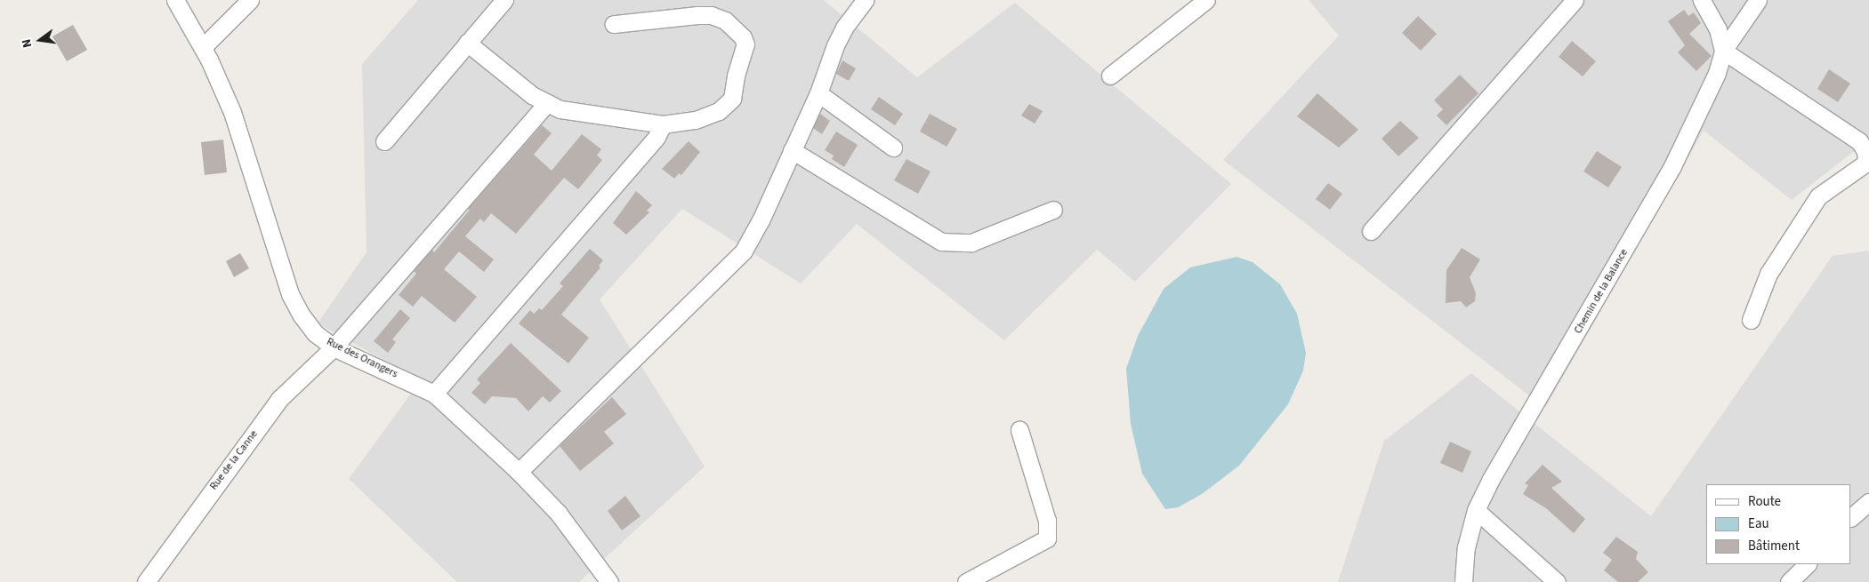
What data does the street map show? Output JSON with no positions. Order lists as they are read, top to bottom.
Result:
{
  "streets": {
    "street": ["Chemin de la Balance", "Rue des Orangers", "Rue de la Canne"]
  },
  "crossings": [
    ["Rue des Orangers", "Rue de la Canne"]
  ],
  "legend": ["Route", "Eau", "Bâtiment"],
  "north": "left"
}
